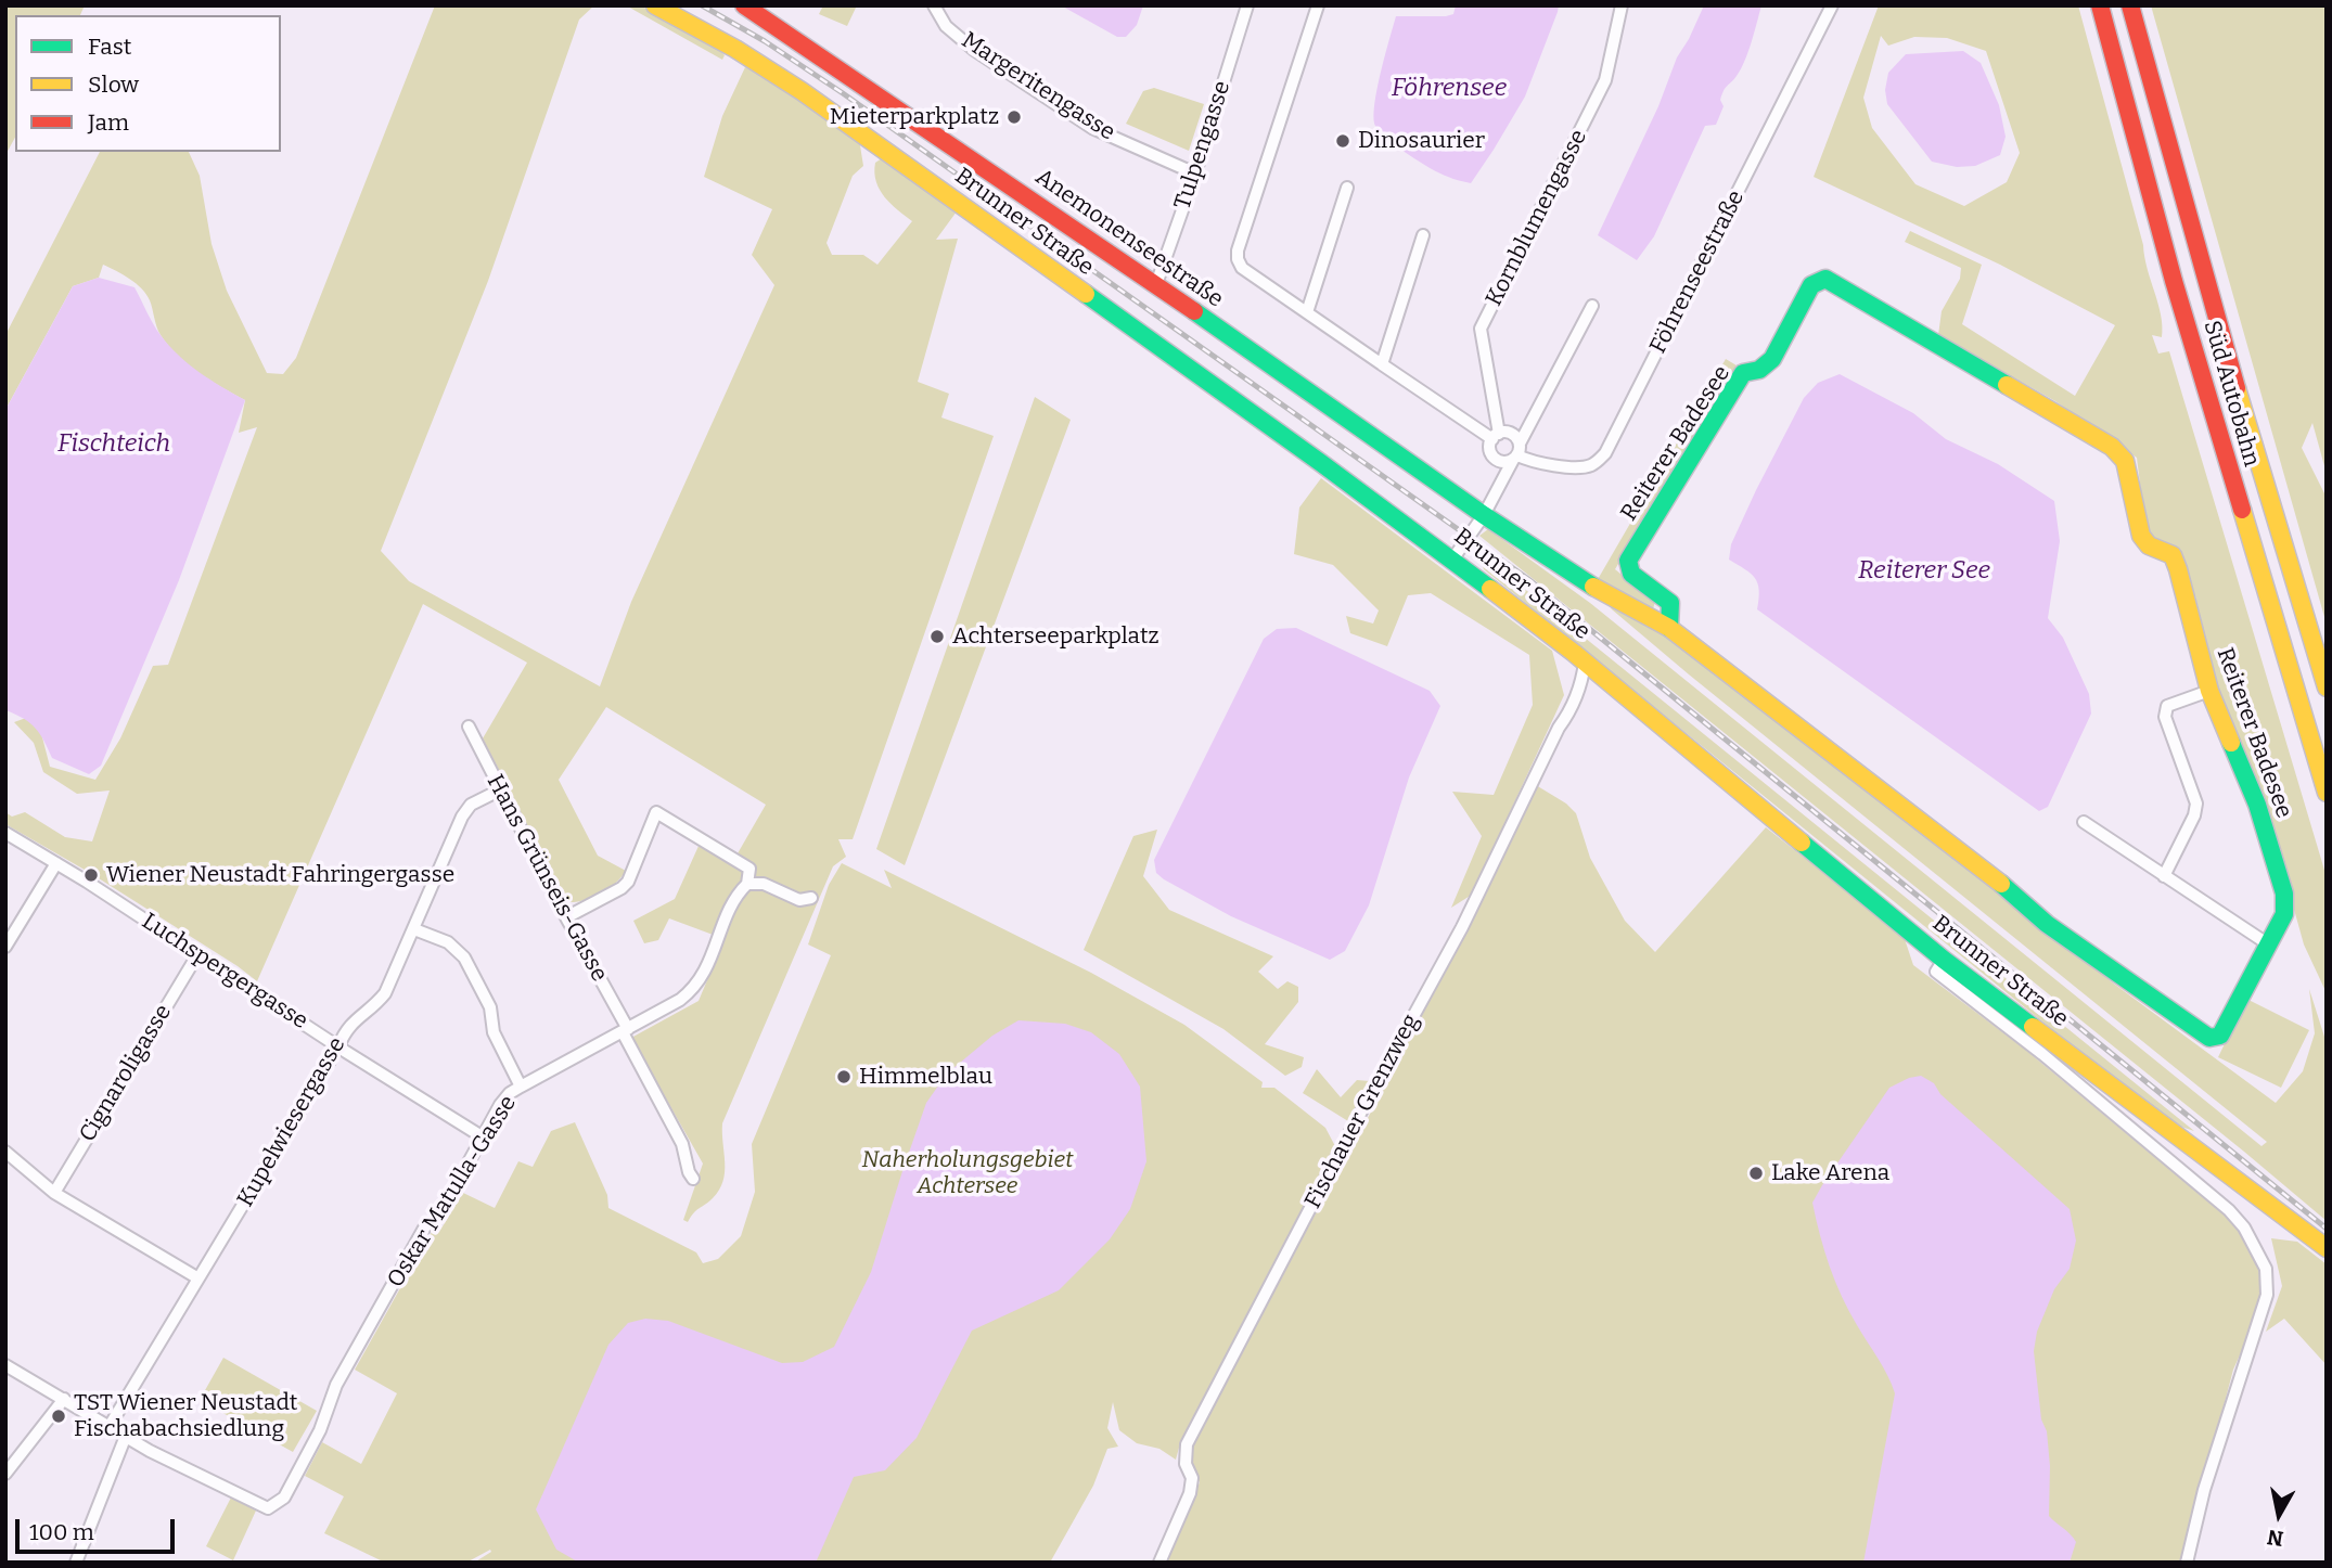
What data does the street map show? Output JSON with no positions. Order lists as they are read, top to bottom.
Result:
{
  "streets": {
    "main road": [
      "Brunner Straße",
      "Anemonenseestraße",
      "Süd Autobahn",
      "Reiterer Badesee"
    ],
    "street": [
      "Margeritengasse",
      "Tulpengasse",
      "Kornblumengasse",
      "Föhrenseestraße",
      "Hans Grünseis-Gasse",
      "Luchspergergasse",
      "Cignaroligasse",
      "Fischauer Grenzweg",
      "Kupelwiesergasse",
      "Oskar Matulla-Gasse"
    ]
  },
  "crossings": [
    ["Margeritengasse", "Tulpengasse"],
    ["Tulpengasse", "Anemonenseestraße"],
    ["Kornblumengasse", "Föhrenseestraße"],
    ["Brunner Straße", "Fischauer Grenzweg"],
    ["Anemonenseestraße", "Reiterer Badesee"],
    ["Hans Grünseis-Gasse", "Kupelwiesergasse"],
    ["Hans Grünseis-Gasse", "Oskar Matulla-Gasse"],
    ["Luchspergergasse", "Cignaroligasse"],
    ["Luchspergergasse", "Kupelwiesergasse"],
    ["Luchspergergasse", "Oskar Matulla-Gasse"]
  ],
  "water": ["Föhrensee", "Fischteich", "Reiterer See"],
  "parks": ["Naherholungsgebiet Achtersee"],
  "places": [
    "Mieterparkplatz",
    "Dinosaurier",
    "Achterseeparkplatz",
    "Wiener Neustadt Fahringergasse",
    "Himmelblau",
    "Lake Arena",
    "TST Wiener Neustadt Fischabachsiedlung"
  ],
  "legend": ["Fast", "Slow", "Jam"],
  "scale_bar": "100 m",
  "north": "bottom"
}
